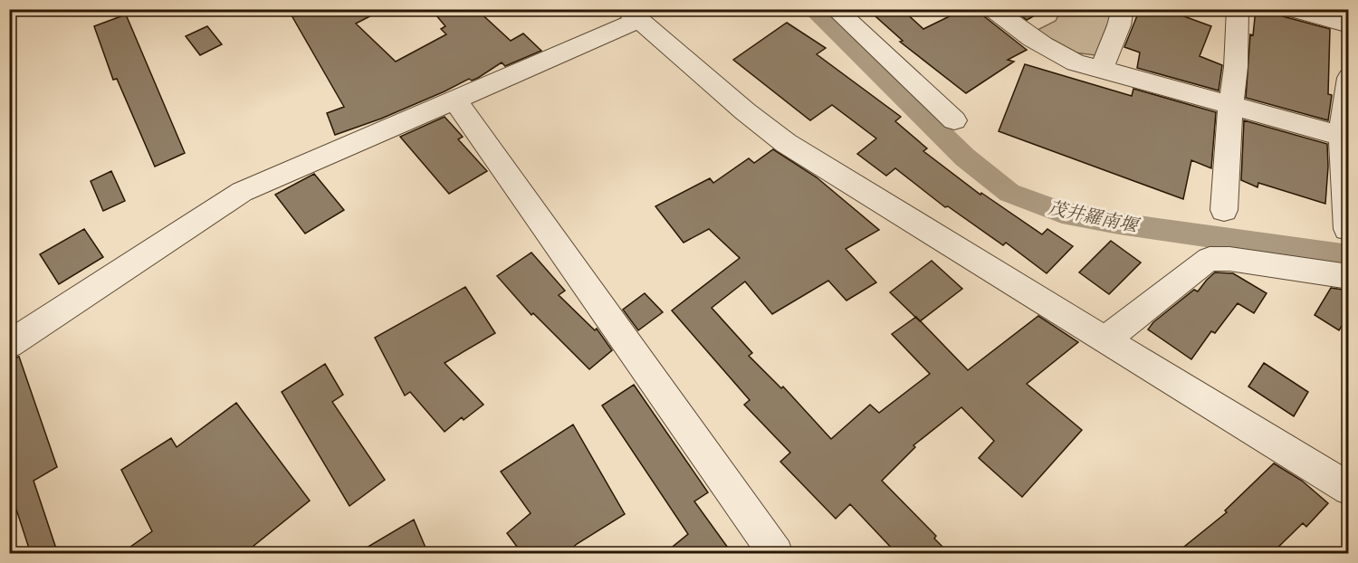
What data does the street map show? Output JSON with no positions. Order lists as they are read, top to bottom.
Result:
{
  "water": ["茂井羅南堰"]
}
